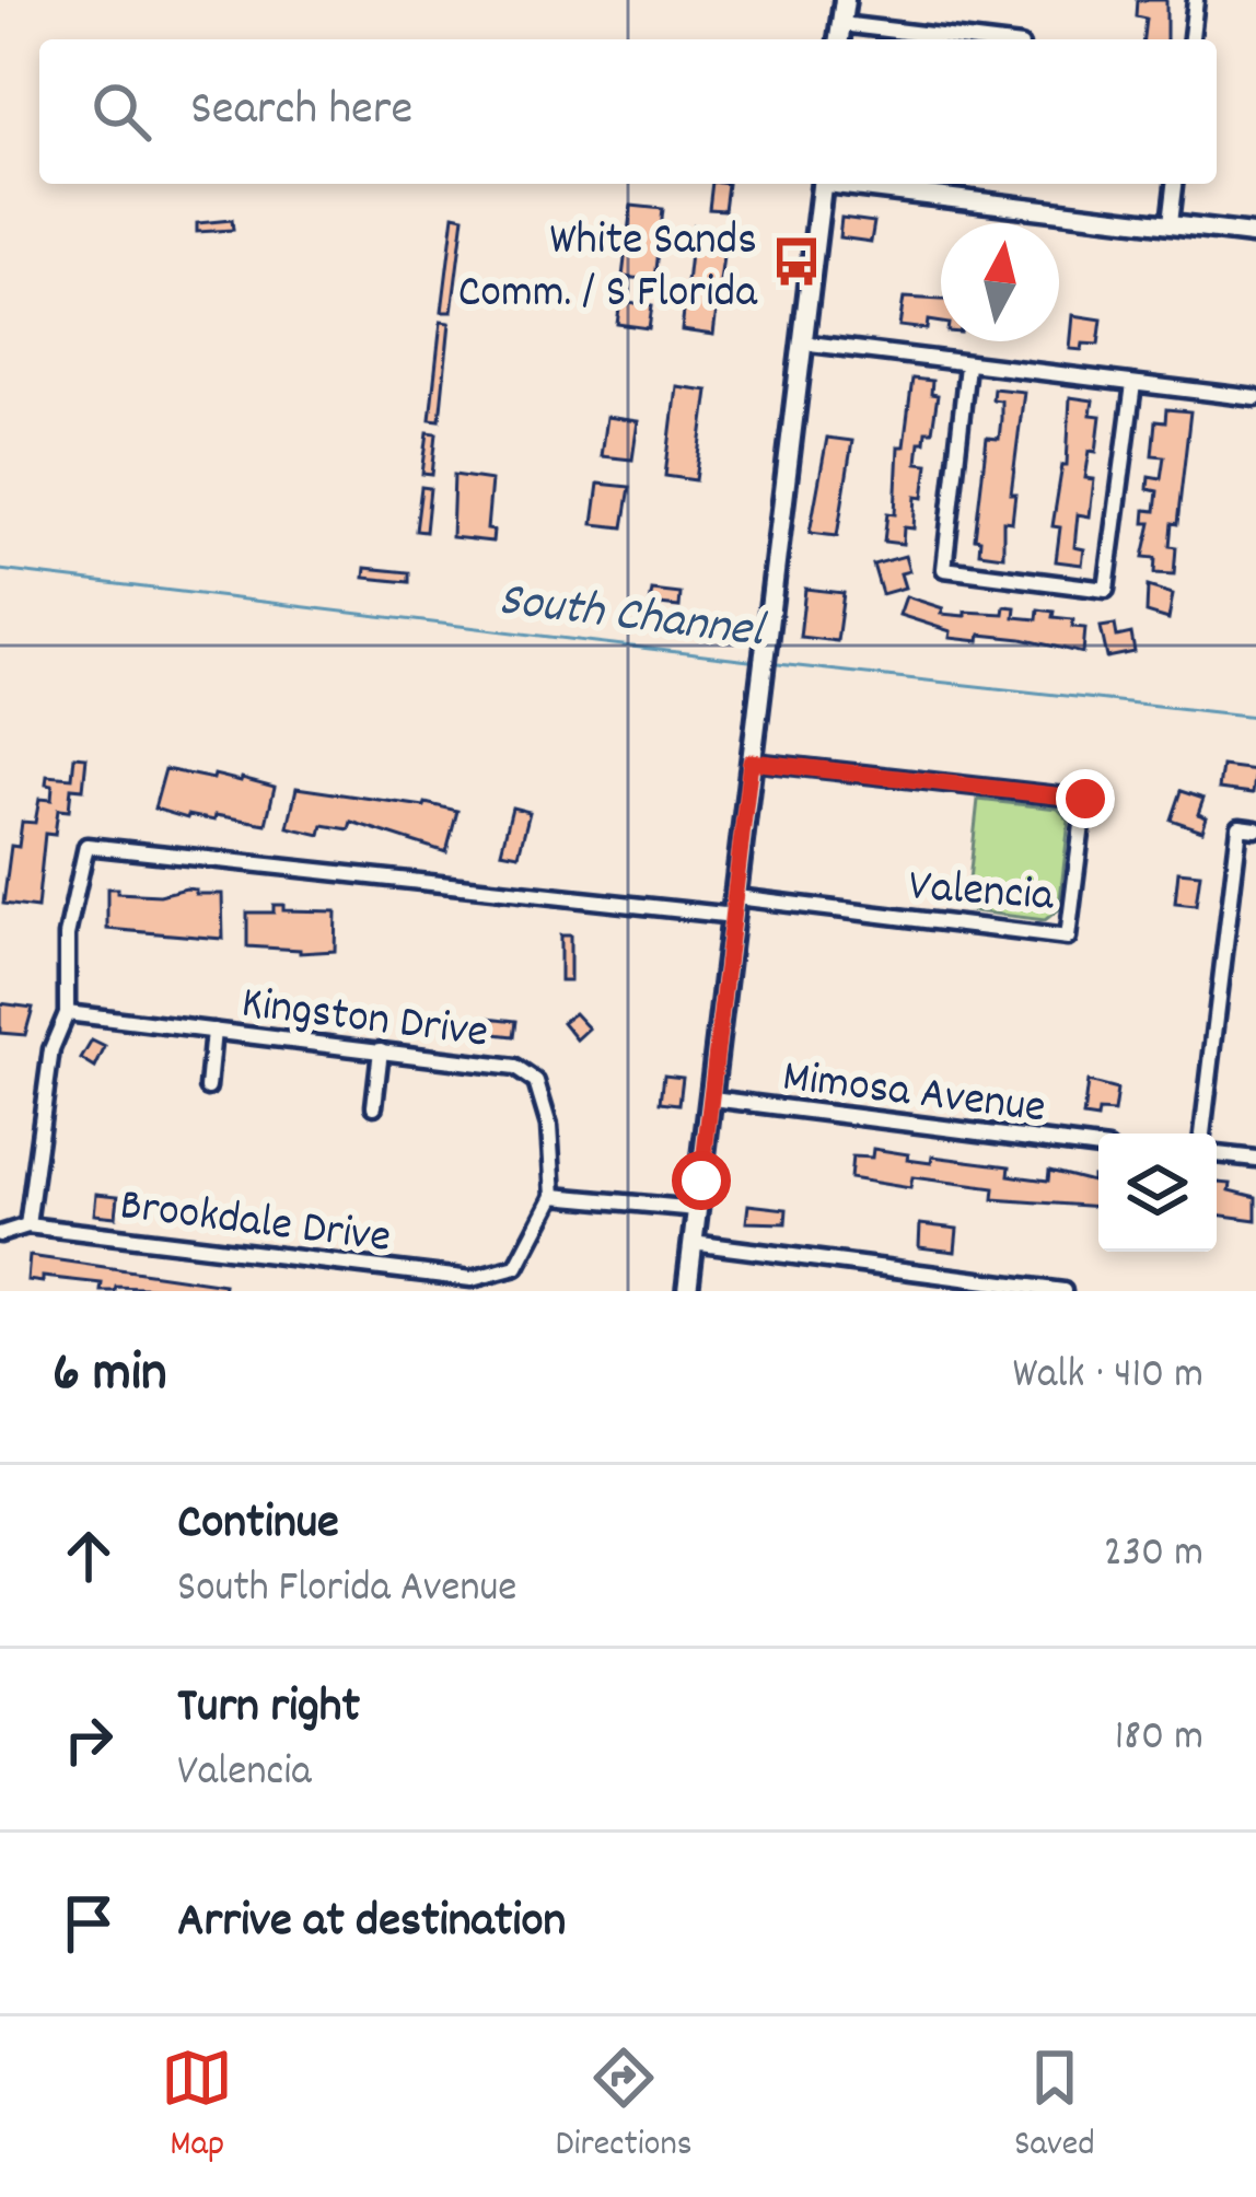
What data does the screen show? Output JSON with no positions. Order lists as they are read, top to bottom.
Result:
{
  "streets": {
    "street": [
      "Valencia",
      "Kingston Drive",
      "Mimosa Avenue",
      "Brookdale Drive"
    ]
  },
  "crossings": [
    ["Kingston Drive", "Brookdale Drive"]
  ],
  "water": ["South Channel"],
  "places": {
    "bus stop": ["White Sands Comm. / S Florida"]
  },
  "north": "top",
  "page": {
    "search": "Search here",
    "heading": ["6 min", "Walk · 410 m"],
    "list": [
      ["Continue", "South Florida Avenue", "230 m"],
      ["Turn right", "Valencia", "180 m"],
      "Arrive at destination"
    ],
    "nav": ["Map", "Directions", "Saved"]
  }
}
